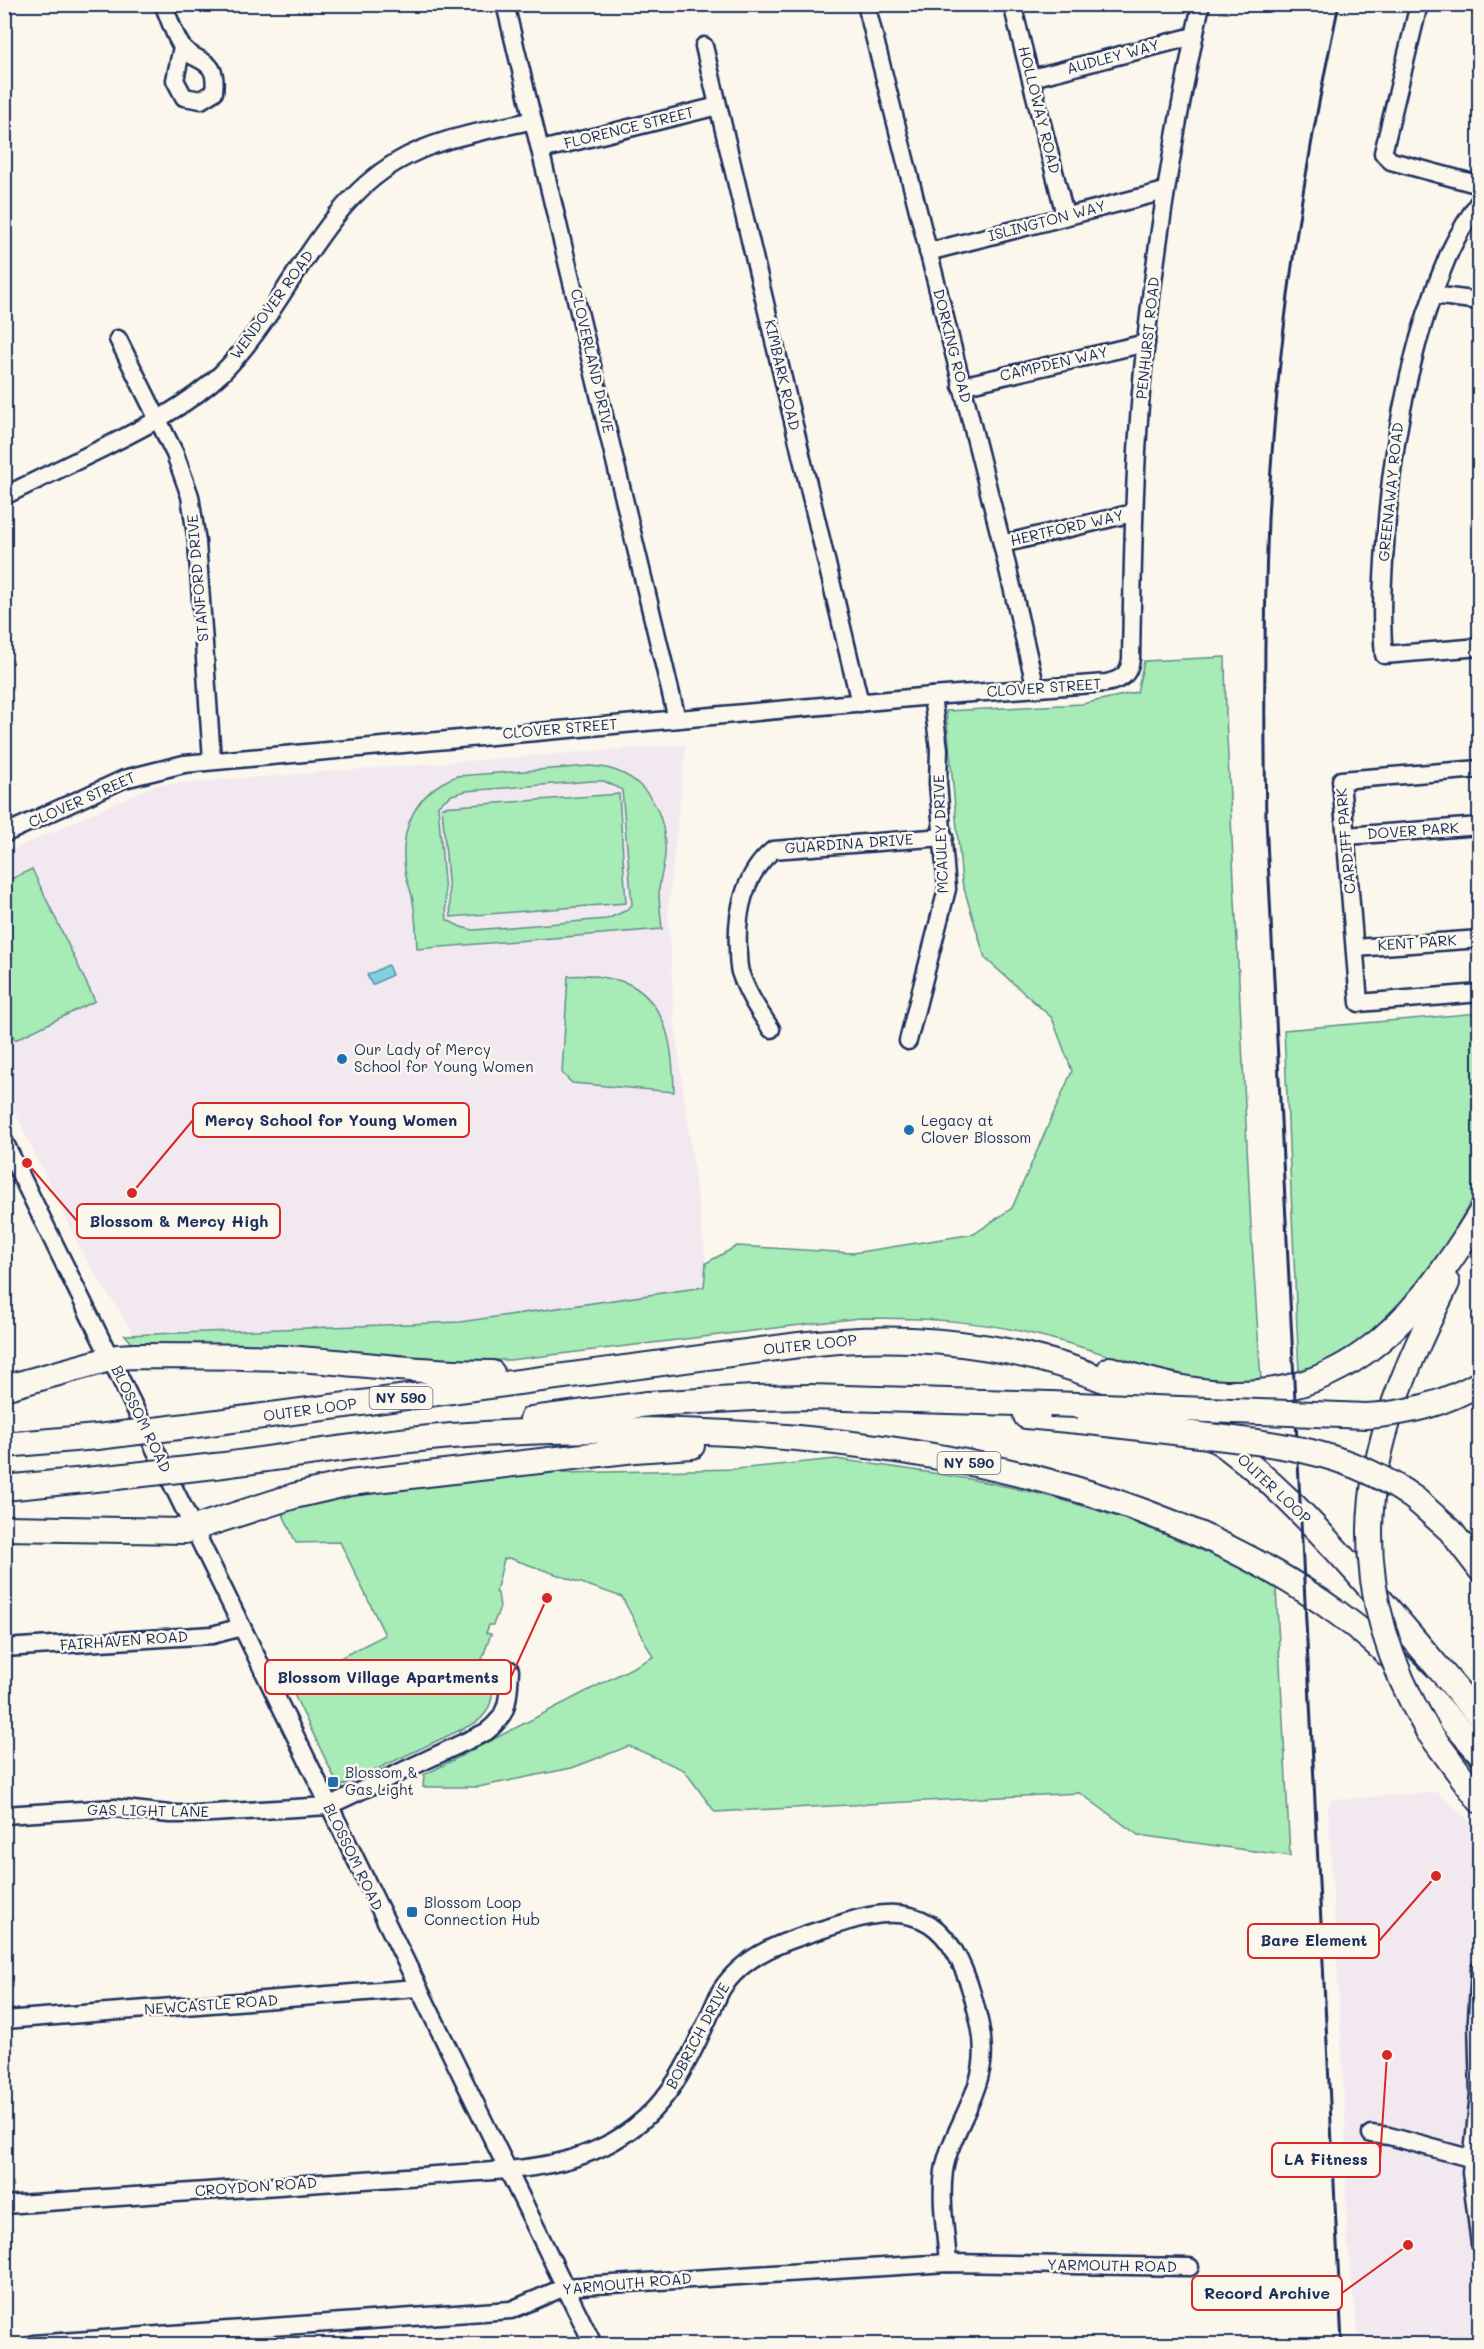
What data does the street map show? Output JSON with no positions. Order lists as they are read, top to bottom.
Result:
{
  "streets": {
    "highway": ["OUTER LOOP", "NY 590"],
    "street": [
      "AUDLEY WAY",
      "HOLLOWAY ROAD",
      "FLORENCE STREET",
      "ISLINGTON WAY",
      "WENDOVER ROAD",
      "PENHURST ROAD",
      "DORKING ROAD",
      "CLOVERLAND DRIVE",
      "CAMPDEN WAY",
      "KIMBARK ROAD",
      "GREENAWAY ROAD",
      "HERTFORD WAY",
      "STANFORD DRIVE",
      "CLOVER STREET",
      "DOVER PARK",
      "MCAULEY DRIVE",
      "CARDIFF PARK",
      "GUARDINA DRIVE",
      "KENT PARK",
      "BLOSSOM ROAD",
      "FAIRHAVEN ROAD",
      "GAS LIGHT LANE",
      "NEWCASTLE ROAD",
      "BOBRICH DRIVE",
      "CROYDON ROAD",
      "YARMOUTH ROAD"
    ]
  },
  "crossings": [
    ["AUDLEY WAY", "HOLLOWAY ROAD"],
    ["AUDLEY WAY", "PENHURST ROAD"],
    ["HOLLOWAY ROAD", "ISLINGTON WAY"],
    ["FLORENCE STREET", "CLOVERLAND DRIVE"],
    ["FLORENCE STREET", "KIMBARK ROAD"],
    ["ISLINGTON WAY", "PENHURST ROAD"],
    ["ISLINGTON WAY", "DORKING ROAD"],
    ["WENDOVER ROAD", "CLOVERLAND DRIVE"],
    ["WENDOVER ROAD", "STANFORD DRIVE"],
    ["PENHURST ROAD", "CAMPDEN WAY"],
    ["PENHURST ROAD", "HERTFORD WAY"],
    ["PENHURST ROAD", "CLOVER STREET"],
    ["DORKING ROAD", "CAMPDEN WAY"],
    ["DORKING ROAD", "HERTFORD WAY"],
    ["DORKING ROAD", "CLOVER STREET"],
    ["CLOVERLAND DRIVE", "CLOVER STREET"],
    ["KIMBARK ROAD", "CLOVER STREET"],
    ["STANFORD DRIVE", "CLOVER STREET"],
    ["CLOVER STREET", "MCAULEY DRIVE"],
    ["DOVER PARK", "CARDIFF PARK"],
    ["MCAULEY DRIVE", "GUARDINA DRIVE"],
    ["CARDIFF PARK", "KENT PARK"],
    ["BLOSSOM ROAD", "FAIRHAVEN ROAD"],
    ["BLOSSOM ROAD", "GAS LIGHT LANE"],
    ["BLOSSOM ROAD", "NEWCASTLE ROAD"],
    ["BLOSSOM ROAD", "BOBRICH DRIVE"],
    ["BLOSSOM ROAD", "CROYDON ROAD"],
    ["BLOSSOM ROAD", "YARMOUTH ROAD"],
    ["BOBRICH DRIVE", "CROYDON ROAD"],
    ["BOBRICH DRIVE", "YARMOUTH ROAD"]
  ],
  "places": {
    "other": [
      "Our Lady of Mercy School for Young Women",
      "Legacy at Clover Blossom",
      "Blossom & Mercy High",
      "Mercy School for Young Women",
      "Blossom Village Apartments",
      "Bare Element",
      "LA Fitness",
      "Record Archive"
    ],
    "transit": ["Blossom & Gas Light", "Blossom Loop Connection Hub"]
  }
}
